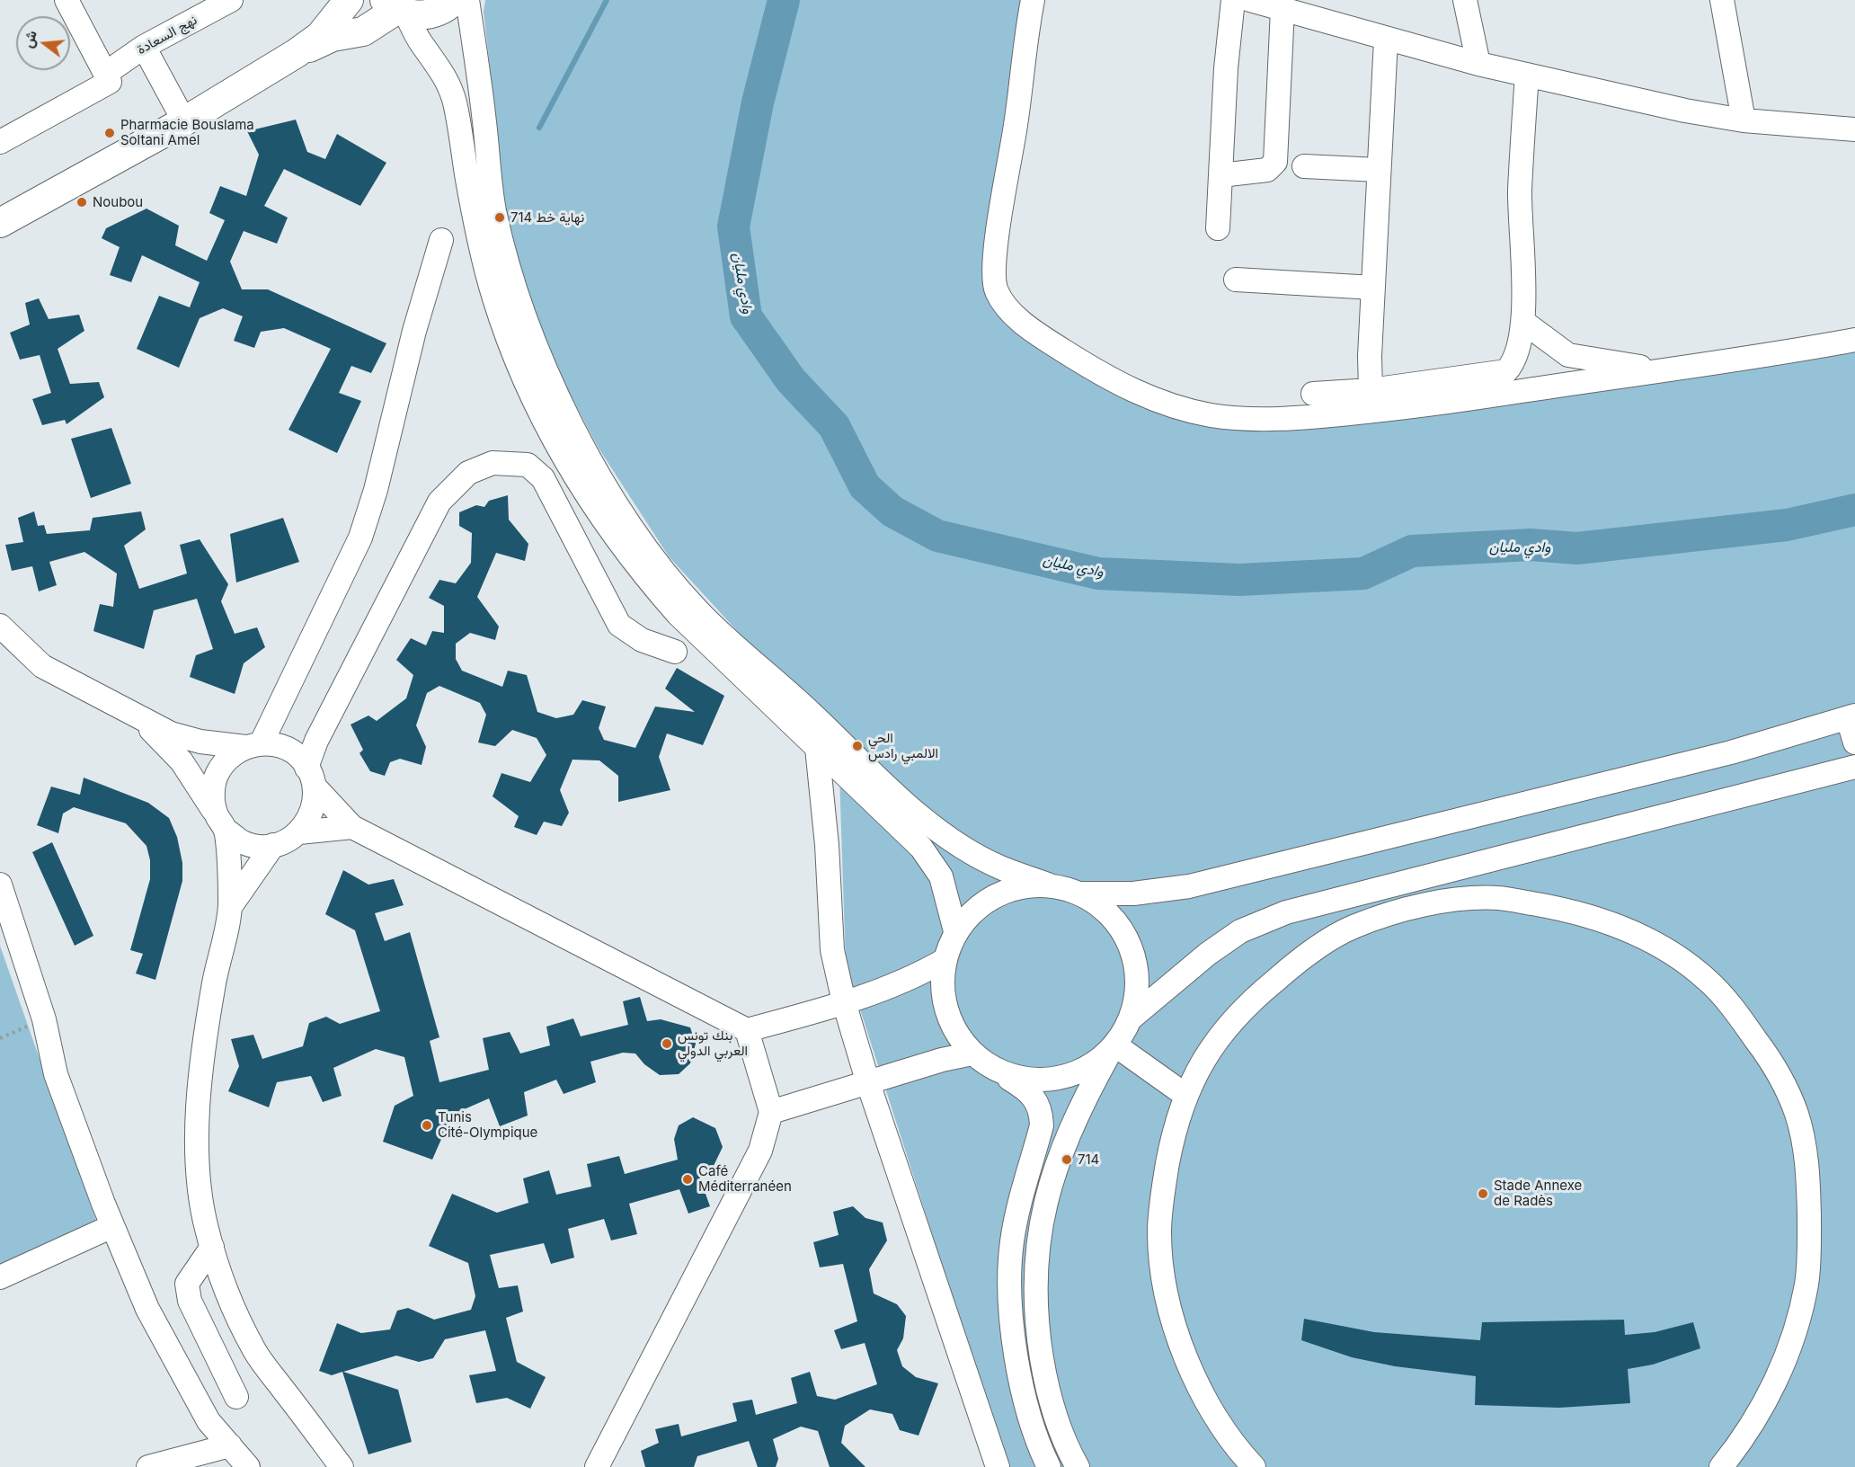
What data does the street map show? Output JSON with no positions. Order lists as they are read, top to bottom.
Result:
{
  "streets": {
    "street": ["نهج السعادة"]
  },
  "water": ["وادي مليان"],
  "places": [
    "Pharmacie Bouslama Soltani Amel",
    "Noubou",
    "نهاية خط 714",
    "الحي الالمبي رادس",
    "بنك تونس العربي الدولي",
    "Tunis Cité-Olympique",
    "714",
    "Café Méditerranéen",
    "Stade Annexe de Radès"
  ],
  "north": "left"
}
